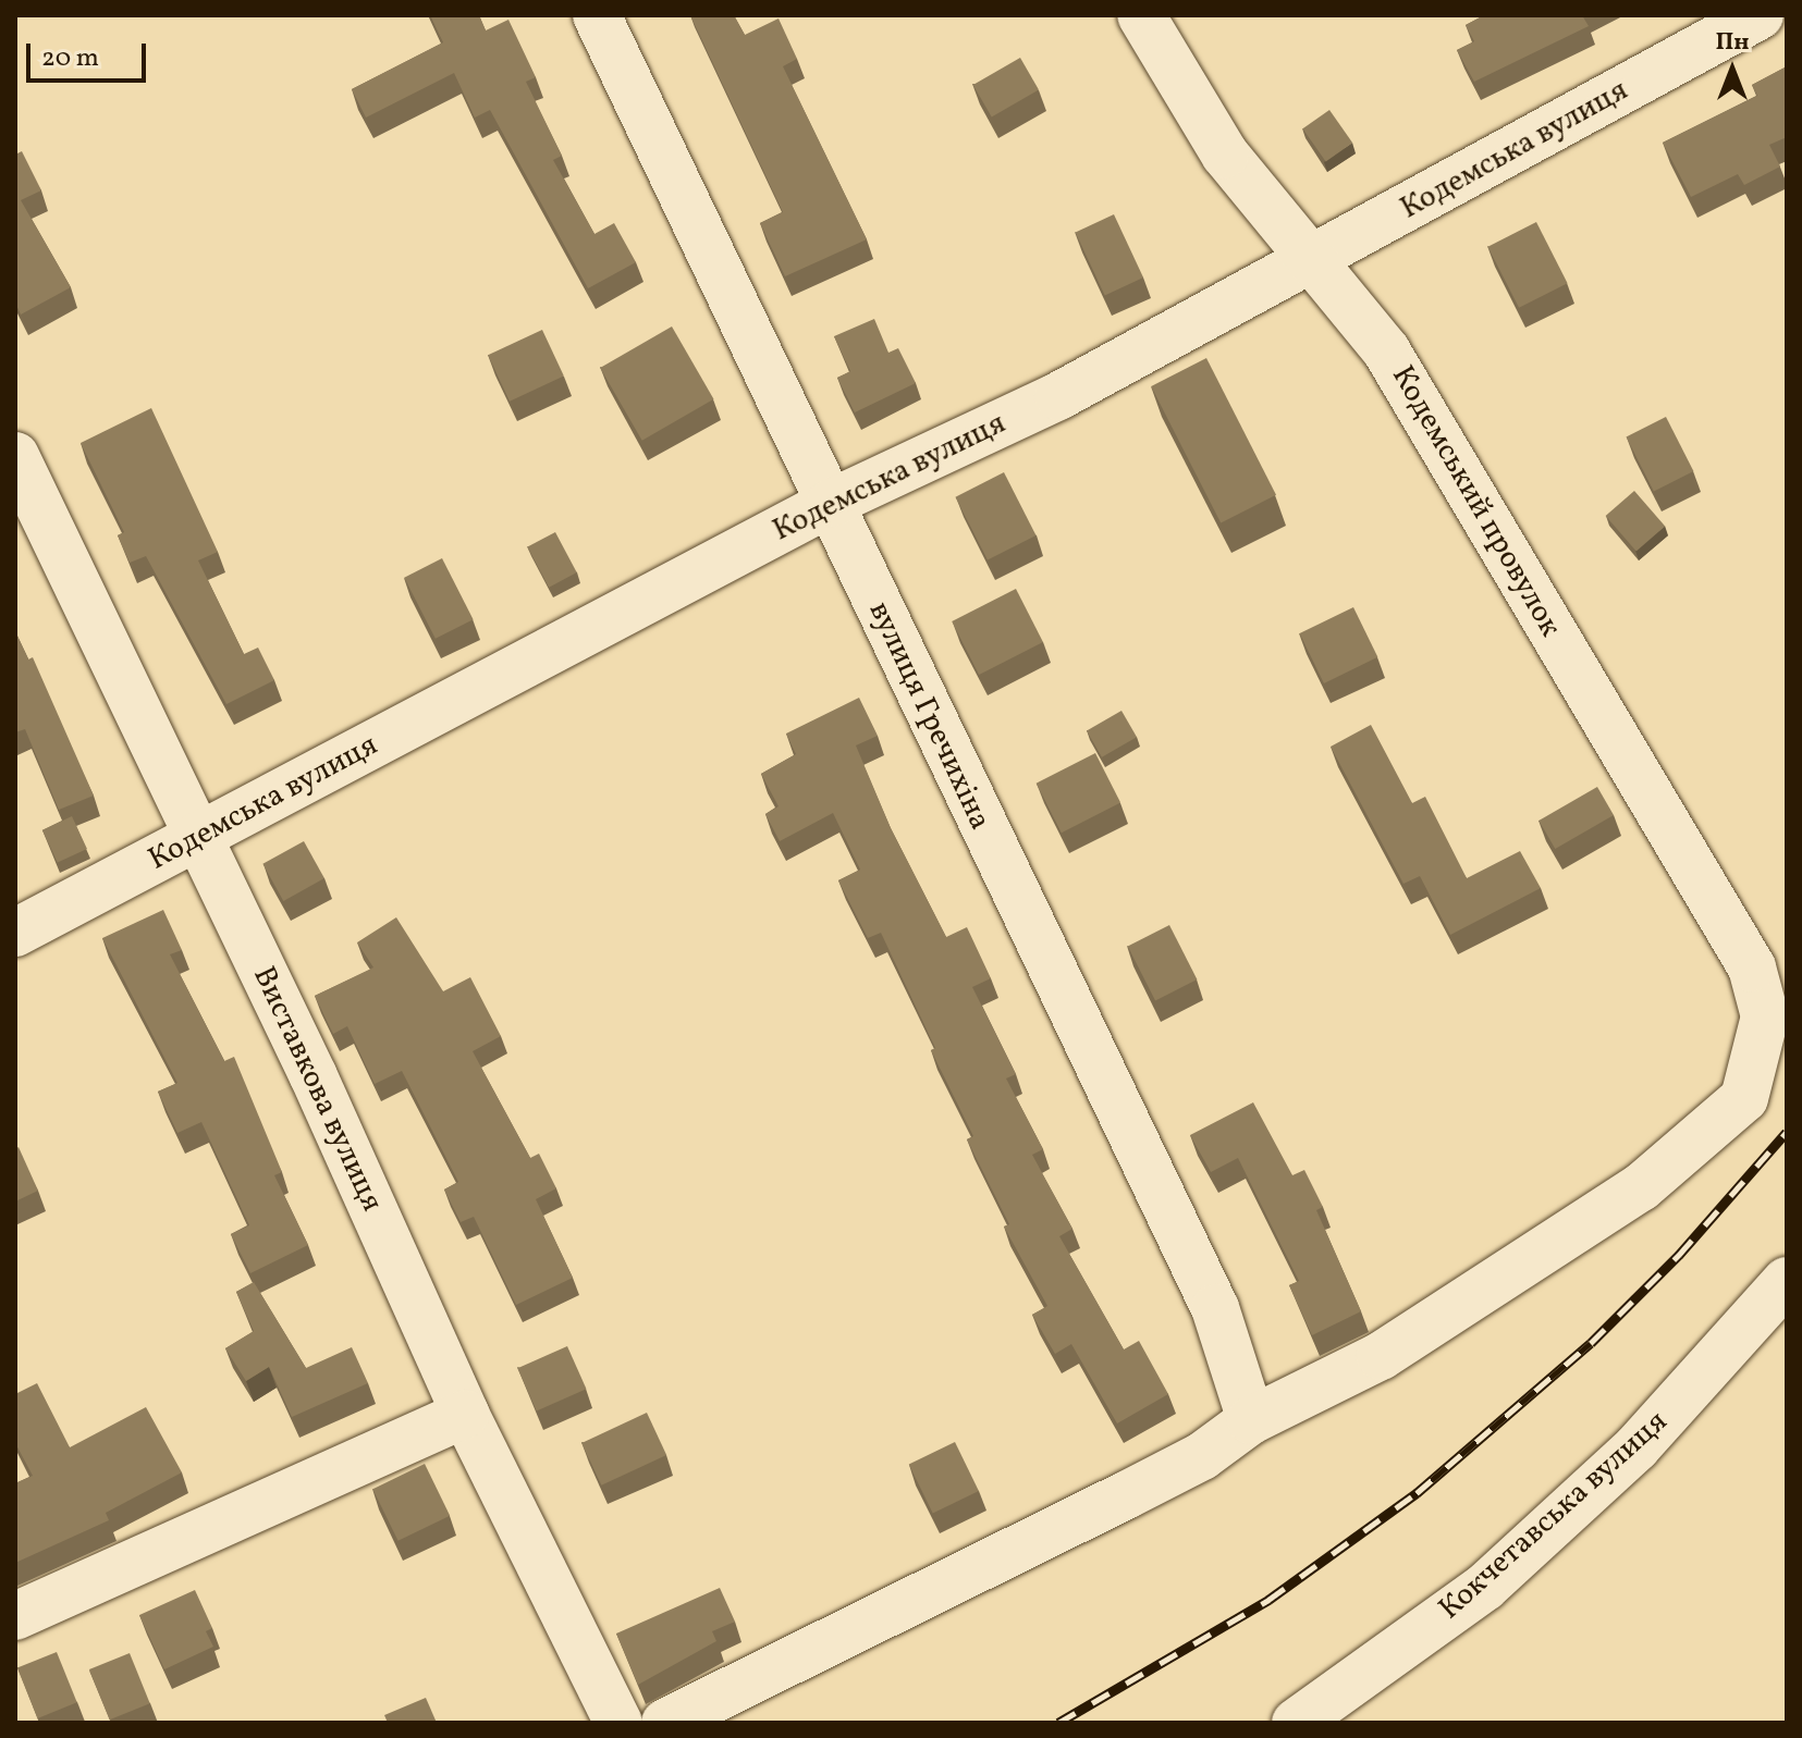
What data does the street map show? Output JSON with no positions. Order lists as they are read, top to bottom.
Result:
{
  "streets": {
    "street": [
      "Кодемська вулиця",
      "Кодемський провулок",
      "вулиця Гречихіна",
      "Виставкова вулиця",
      "Кокчетавська вулиця"
    ]
  },
  "crossings": [
    ["Кодемська вулиця", "Кодемський провулок"],
    ["Кодемська вулиця", "вулиця Гречихіна"],
    ["Кодемська вулиця", "Виставкова вулиця"],
    ["Кодемський провулок", "вулиця Гречихіна"]
  ],
  "scale_bar": "20 m",
  "north": "top"
}
